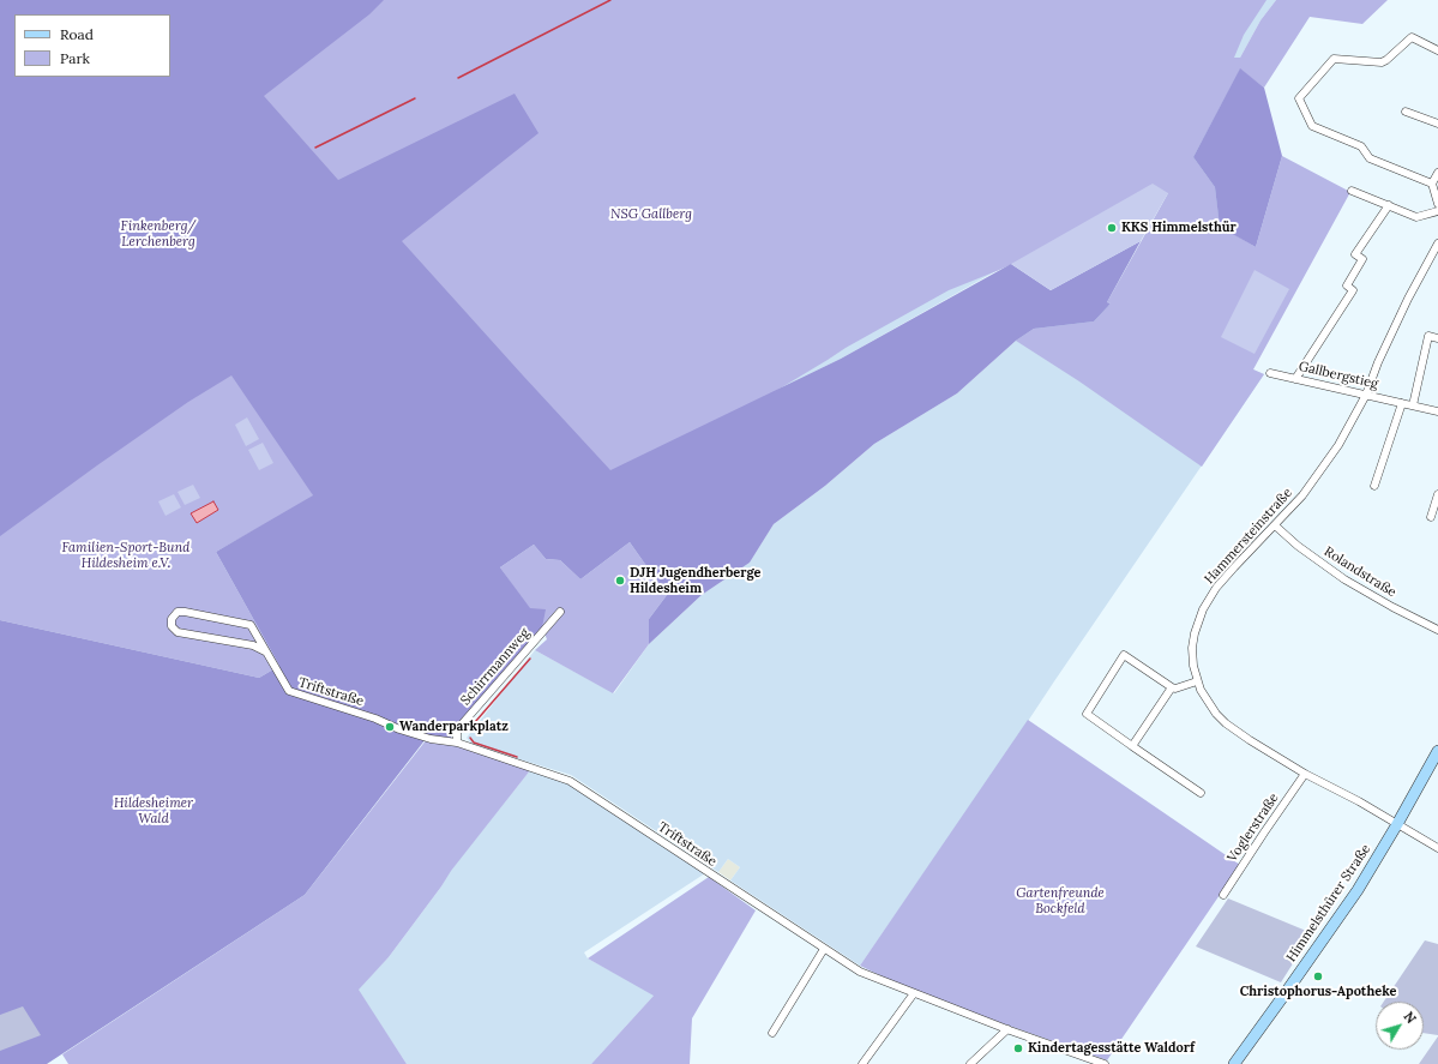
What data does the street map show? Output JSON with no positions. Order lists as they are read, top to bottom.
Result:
{
  "streets": {
    "street": [
      "Gallbergstieg",
      "Hammersteinstraße",
      "Rolandstraße",
      "Schirrmannweg",
      "Triftstraße",
      "Voglerstraße",
      "Himmelsthürer Straße"
    ]
  },
  "crossings": [
    ["Gallbergstieg", "Hammersteinstraße"],
    ["Hammersteinstraße", "Rolandstraße"],
    ["Hammersteinstraße", "Voglerstraße"],
    ["Hammersteinstraße", "Himmelsthürer Straße"],
    ["Schirrmannweg", "Triftstraße"]
  ],
  "parks": [
    "NSG Gallberg",
    "Finkenberg/ Lerchenberg",
    "Familien-Sport-Bund Hildesheim e.V.",
    "Hildesheimer Wald",
    "Gartenfreunde Bockfeld"
  ],
  "places": [
    "KKS Himmelsthür",
    "DJH Jugendherberge Hildesheim",
    "Wanderparkplatz",
    "Christophorus-Apotheke",
    "Kindertagesstätte Waldorf"
  ],
  "legend": ["Road", "Park"],
  "north": "top right"
}
